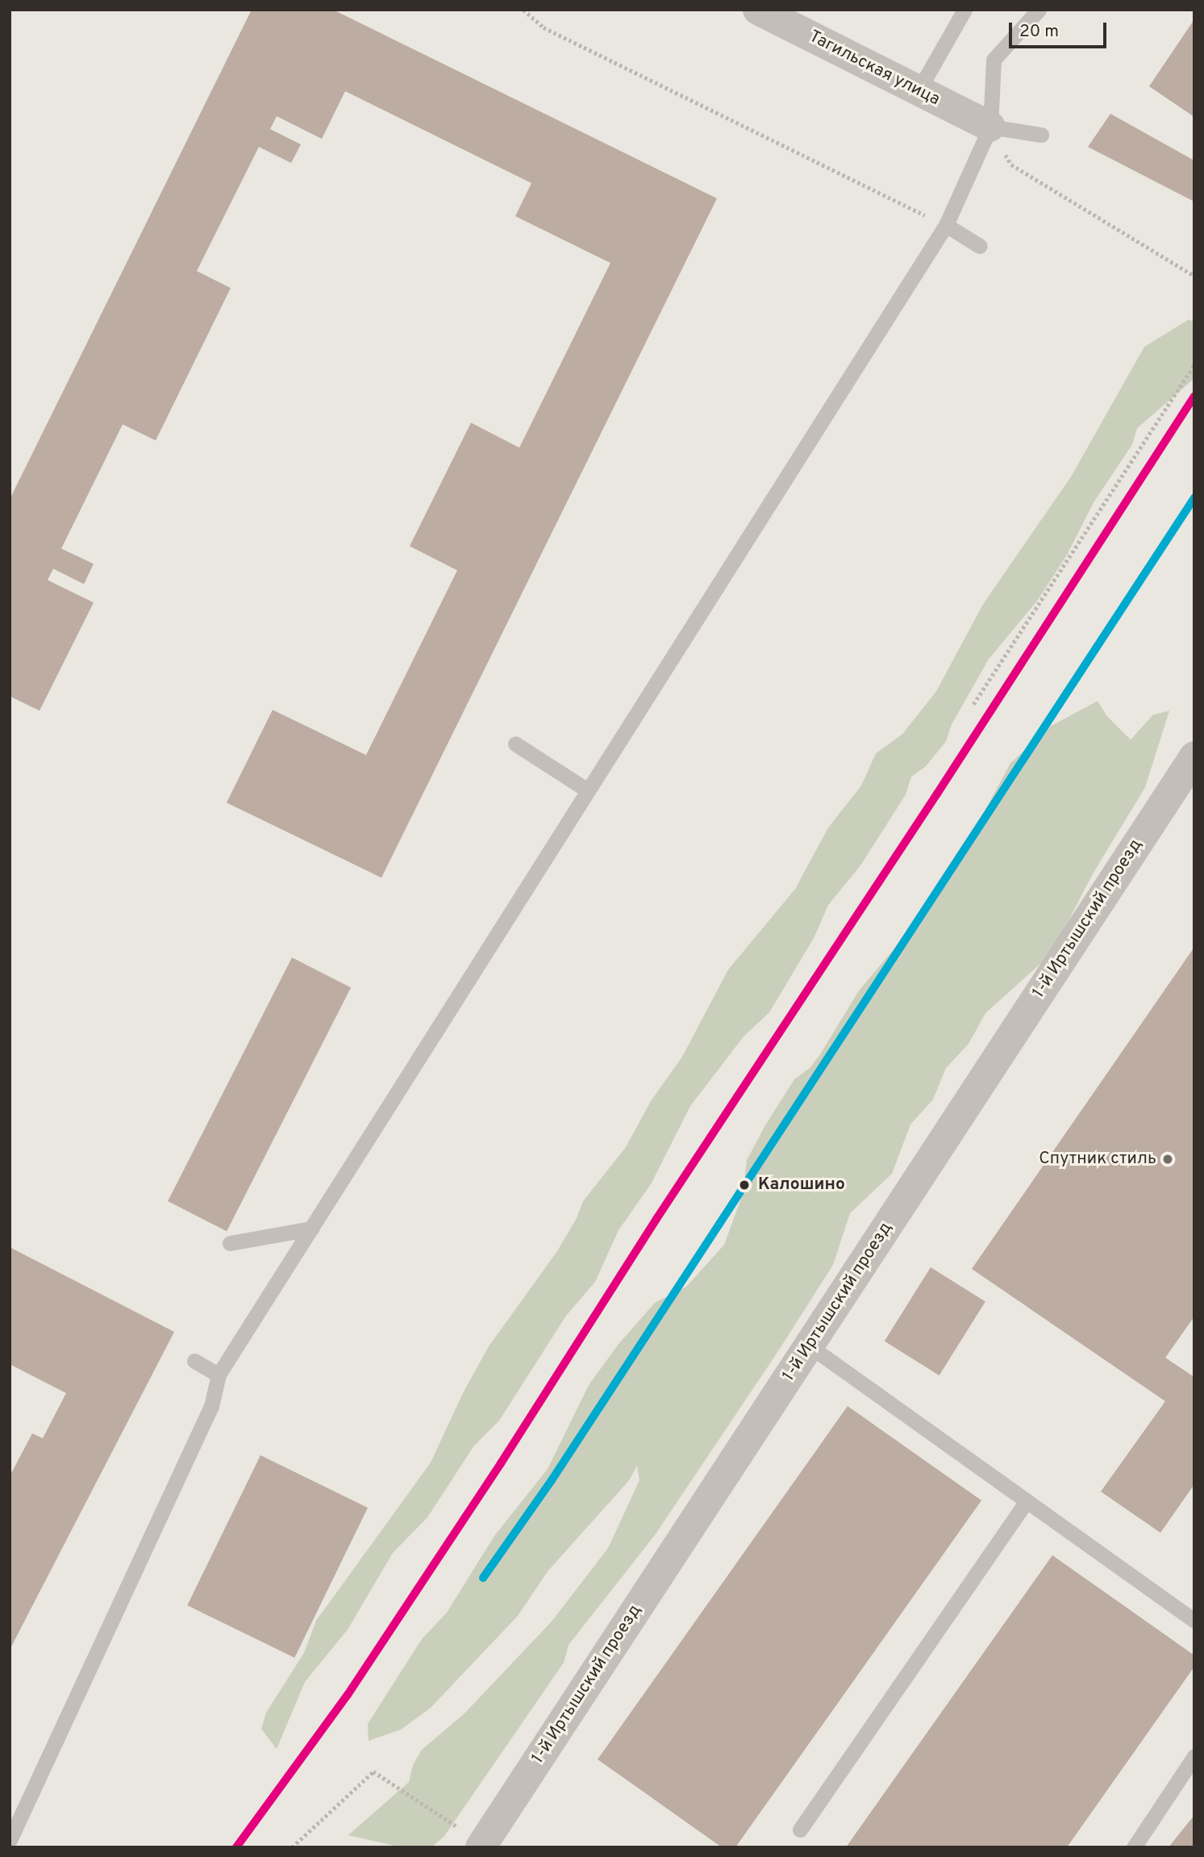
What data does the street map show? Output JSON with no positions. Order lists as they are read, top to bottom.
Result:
{
  "streets": {
    "street": ["Тагильская улица", "1-й Иртышский проезд"]
  },
  "places": ["Спутник стиль", "Калошино"],
  "scale_bar": "20 m"
}
